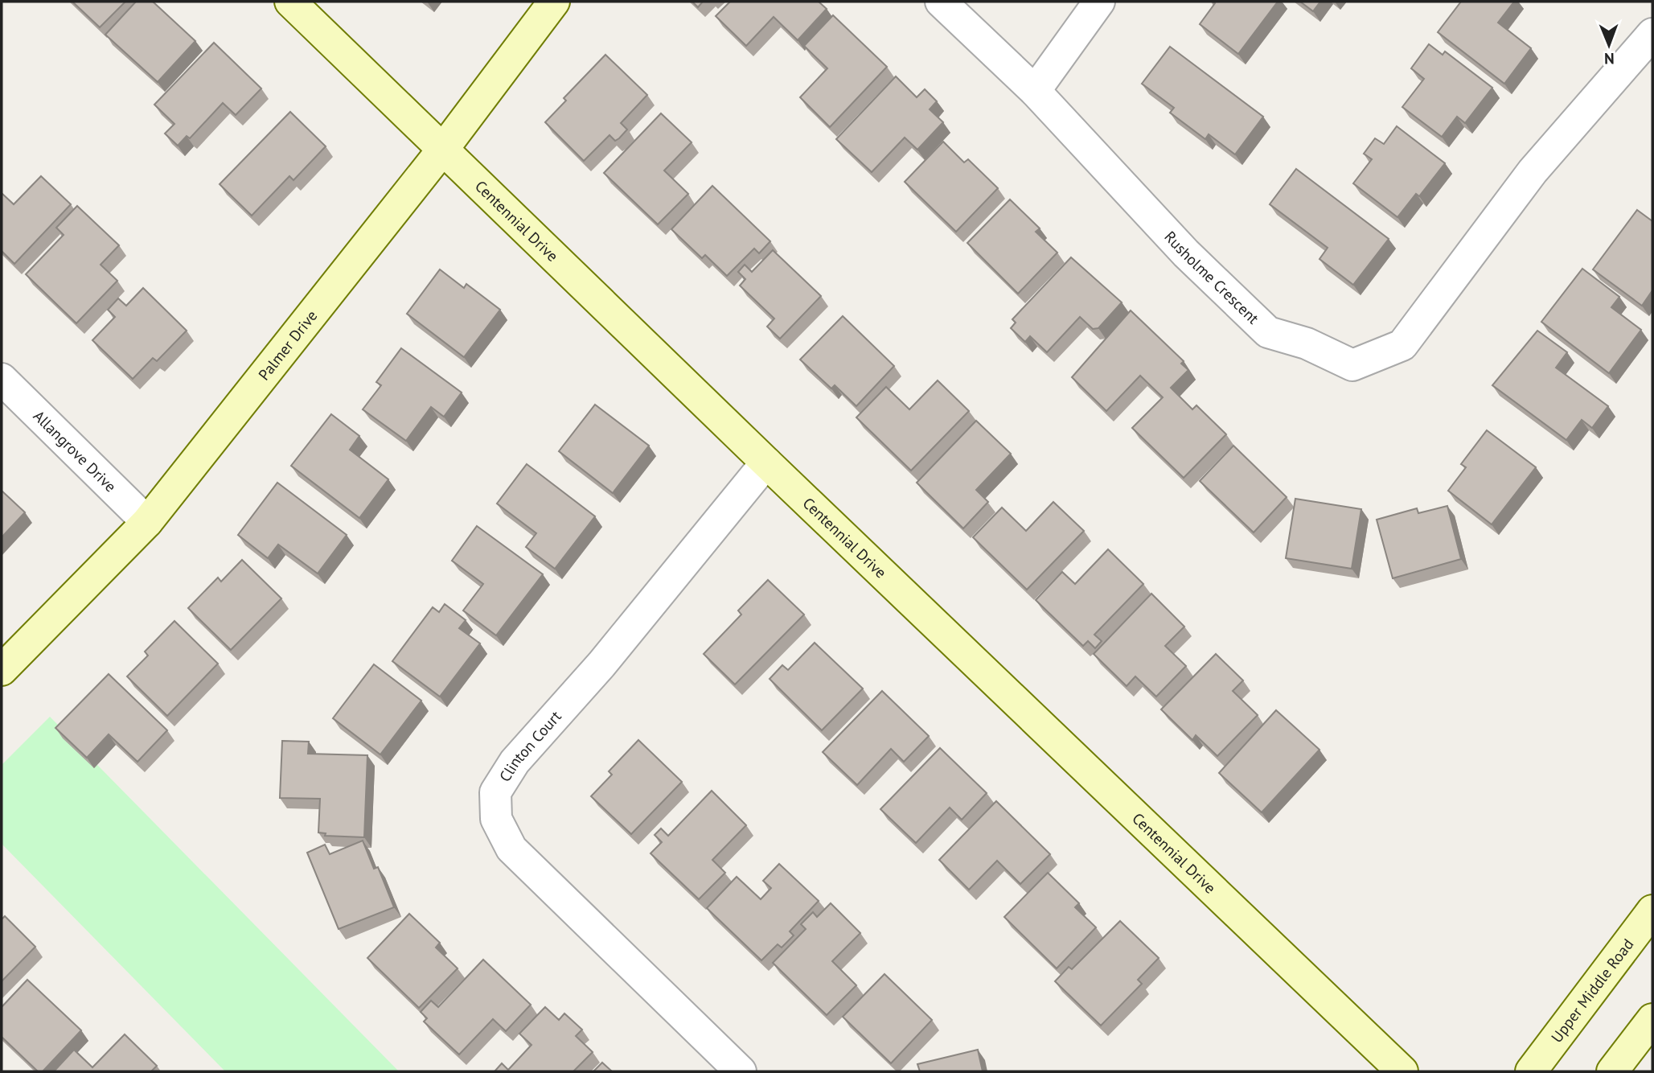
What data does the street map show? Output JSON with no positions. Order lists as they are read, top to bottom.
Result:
{
  "streets": {
    "street": [
      "Centennial Drive",
      "Rusholme Crescent",
      "Palmer Drive",
      "Allangrove Drive",
      "Clinton Court",
      "Upper Middle Road"
    ]
  },
  "crossings": [
    ["Centennial Drive", "Palmer Drive"],
    ["Centennial Drive", "Clinton Court"],
    ["Palmer Drive", "Allangrove Drive"]
  ],
  "north": "bottom"
}
